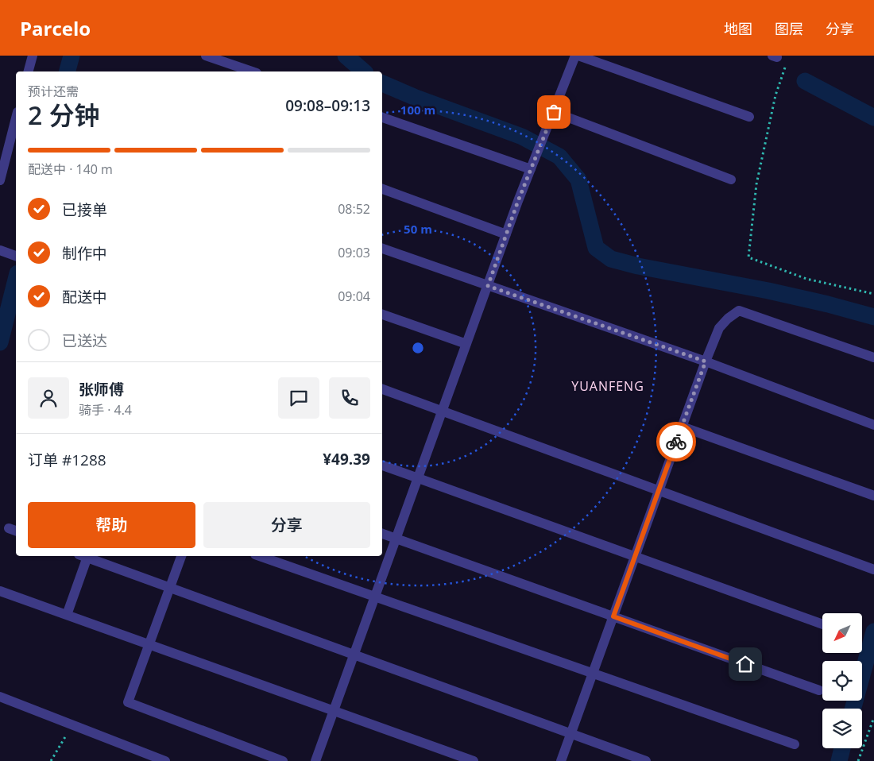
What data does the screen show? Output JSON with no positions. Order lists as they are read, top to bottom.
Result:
{
  "districts": ["YUANFENG"],
  "north": "bottom left",
  "page": {
    "header": "Parcelo",
    "nav": ["地图", "图层", "分享"],
    "heading": ["2 分钟", "预计还需", "09:08–09:13"],
    "panel": [
      "张师傅",
      "骑手 · 4.4",
      "订单 #1288",
      "¥49.39"
    ],
    "bar": "配送中 · 140 m",
    "list": [
      ["已接单", "08:52"],
      ["制作中", "09:03"],
      ["配送中", "09:04"],
      "已送达"
    ],
    "buttons": ["帮助", "分享"]
  },
  "rings": ["100 m", "50 m"]
}
